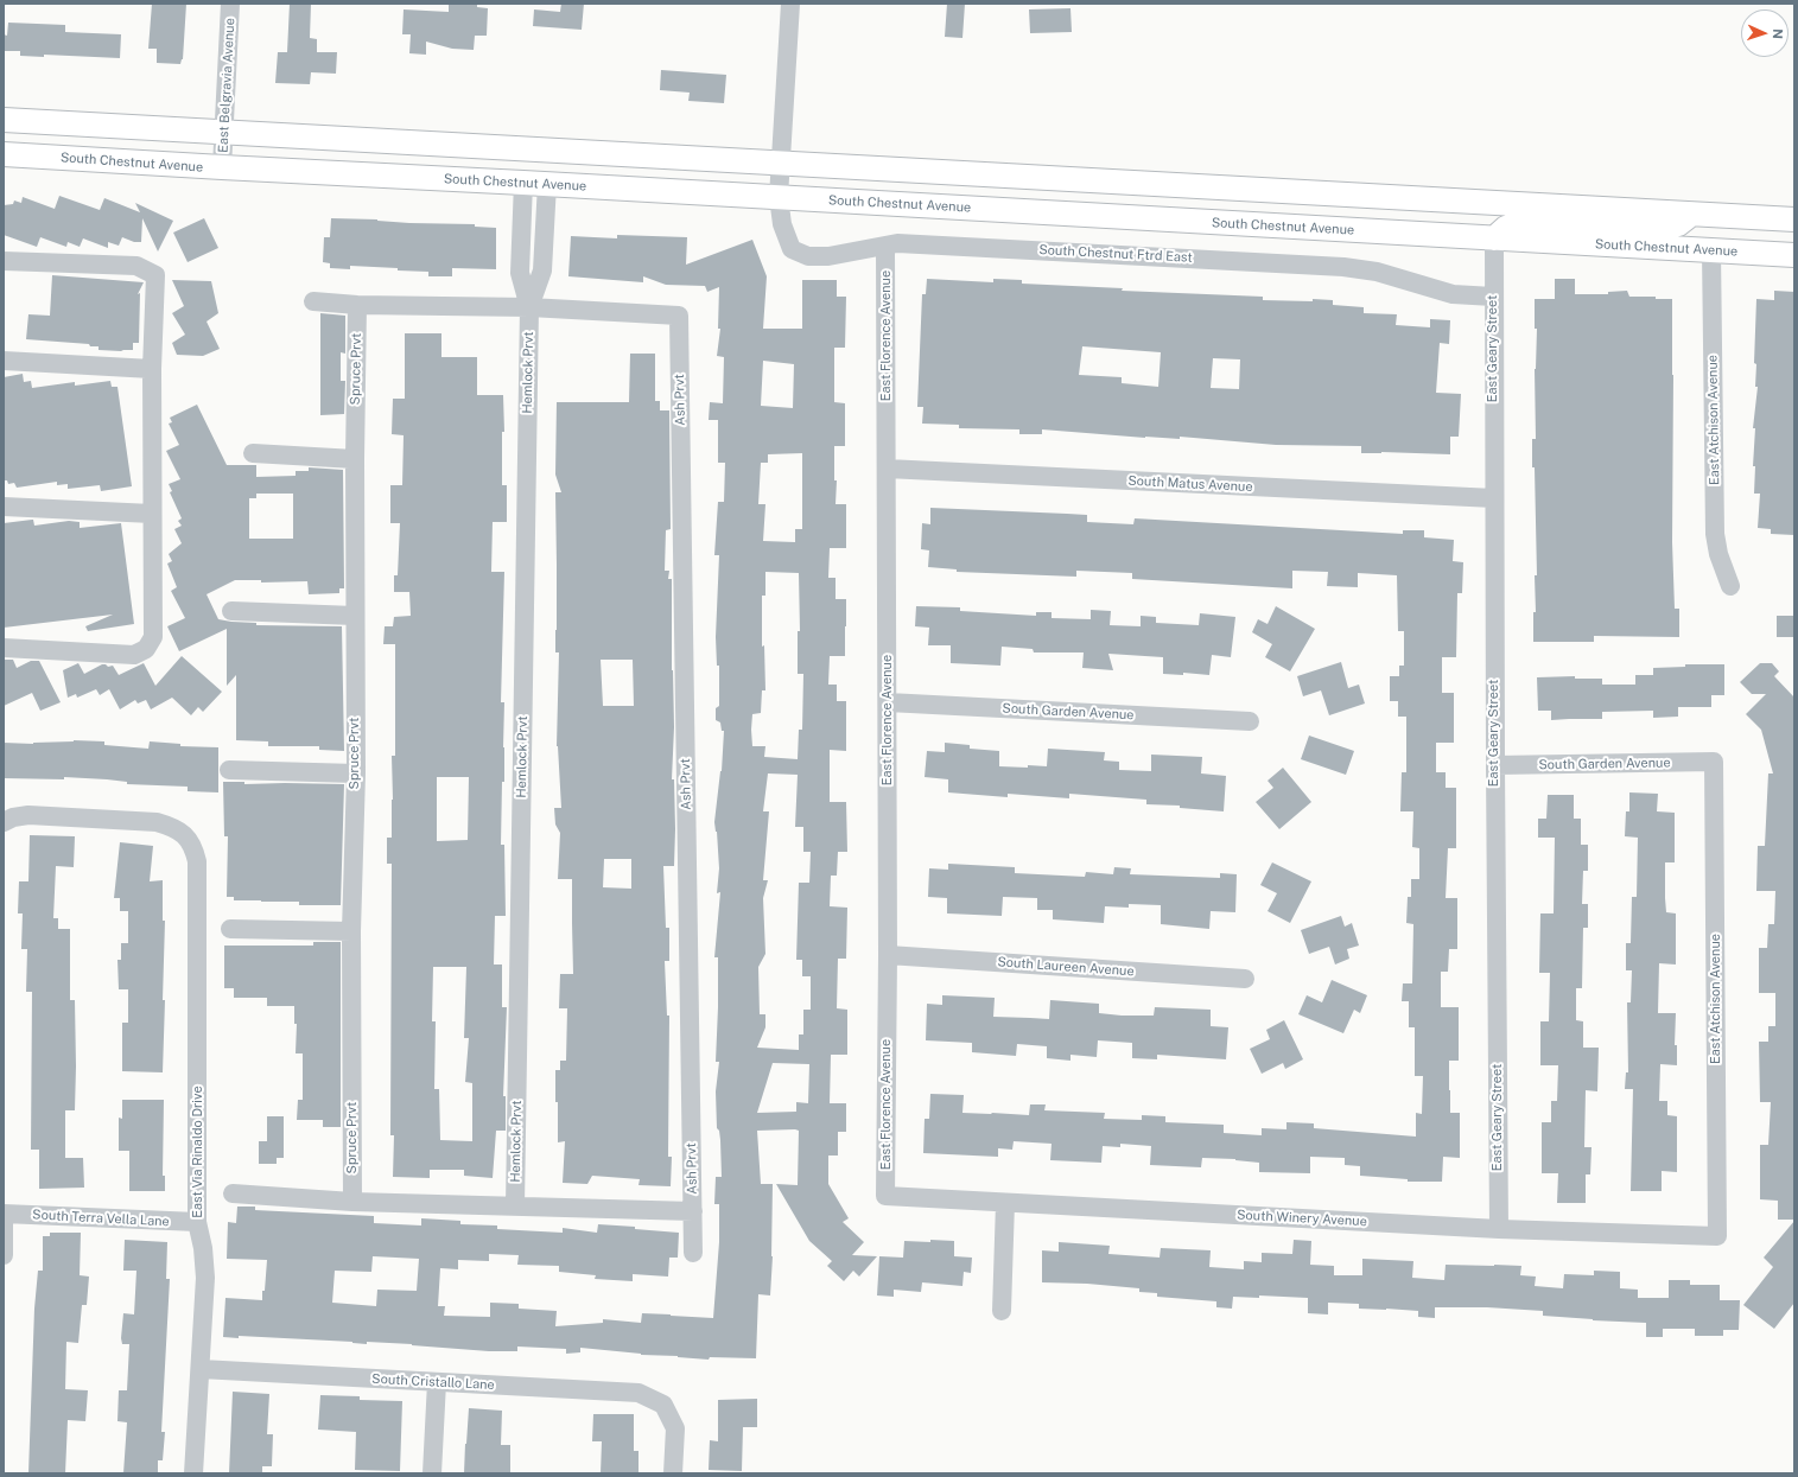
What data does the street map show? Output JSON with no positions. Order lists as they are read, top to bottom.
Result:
{
  "streets": {
    "main road": ["South Chestnut Avenue"],
    "street": [
      "East Belgravia Avenue",
      "South Chestnut Ftrd East",
      "East Florence Avenue",
      "East Geary Street",
      "Spruce Prvt",
      "Hemlock Prvt",
      "Ash Prvt",
      "East Atchison Avenue",
      "South Matus Avenue",
      "South Garden Avenue",
      "South Laureen Avenue",
      "East Via Rinaldo Drive",
      "South Terra Vella Lane",
      "South Winery Avenue",
      "South Cristallo Lane"
    ]
  },
  "crossings": [
    ["East Belgravia Avenue", "South Chestnut Avenue"],
    ["South Chestnut Avenue", "South Chestnut Ftrd East"],
    ["South Chestnut Avenue", "East Geary Street"],
    ["South Chestnut Avenue", "Hemlock Prvt"],
    ["South Chestnut Avenue", "East Atchison Avenue"],
    ["South Chestnut Ftrd East", "East Florence Avenue"],
    ["South Chestnut Ftrd East", "East Geary Street"],
    ["East Florence Avenue", "South Matus Avenue"],
    ["East Florence Avenue", "South Garden Avenue"],
    ["East Florence Avenue", "South Laureen Avenue"],
    ["East Florence Avenue", "South Winery Avenue"],
    ["East Geary Street", "South Matus Avenue"],
    ["East Geary Street", "South Garden Avenue"],
    ["East Geary Street", "South Winery Avenue"],
    ["Hemlock Prvt", "Ash Prvt"],
    ["East Atchison Avenue", "South Garden Avenue"],
    ["East Atchison Avenue", "South Winery Avenue"],
    ["East Via Rinaldo Drive", "South Terra Vella Lane"],
    ["East Via Rinaldo Drive", "South Cristallo Lane"]
  ],
  "north": "right"
}
